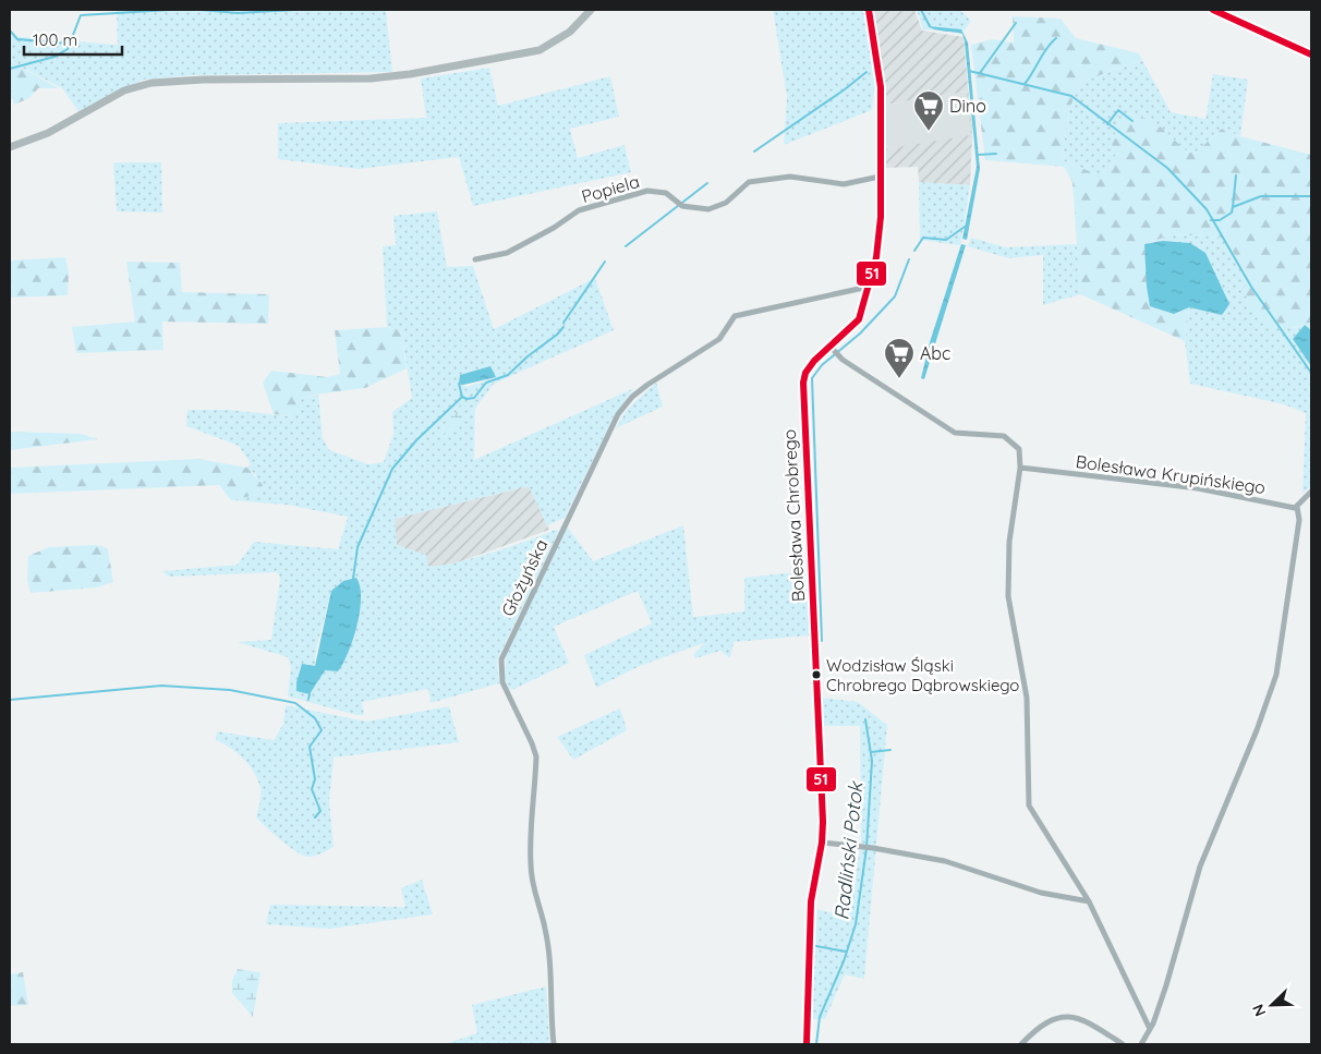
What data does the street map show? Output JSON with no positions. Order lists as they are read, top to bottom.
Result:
{
  "streets": {
    "street": [
      "Popiela",
      "Bolesława Krupińskiego",
      "Bolesława Chrobrego",
      "Głożyńska"
    ]
  },
  "crossings": [
    ["Popiela", "Bolesława Chrobrego"],
    ["Bolesława Chrobrego", "Głożyńska"]
  ],
  "water": ["Radliński Potok"],
  "places": {
    "supermarket": ["Dino", "Abc"],
    "other": ["Wodzisław Śląski Chrobrego Dąbrowskiego"]
  },
  "lines": ["transit line 51"],
  "scale_bar": "100 m",
  "north": "bottom left"
}
